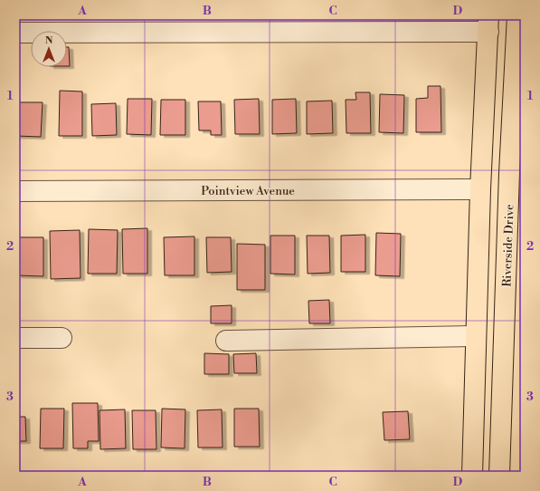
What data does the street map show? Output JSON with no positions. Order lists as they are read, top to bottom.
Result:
{
  "streets": {
    "main road": ["Riverside Drive"],
    "street": ["Pointview Avenue"]
  },
  "north": "top",
  "grid": {
    "columns": [
      "A",
      "B",
      "C",
      "D"
    ],
    "rows": ["1", "2", "3"]
  }
}
